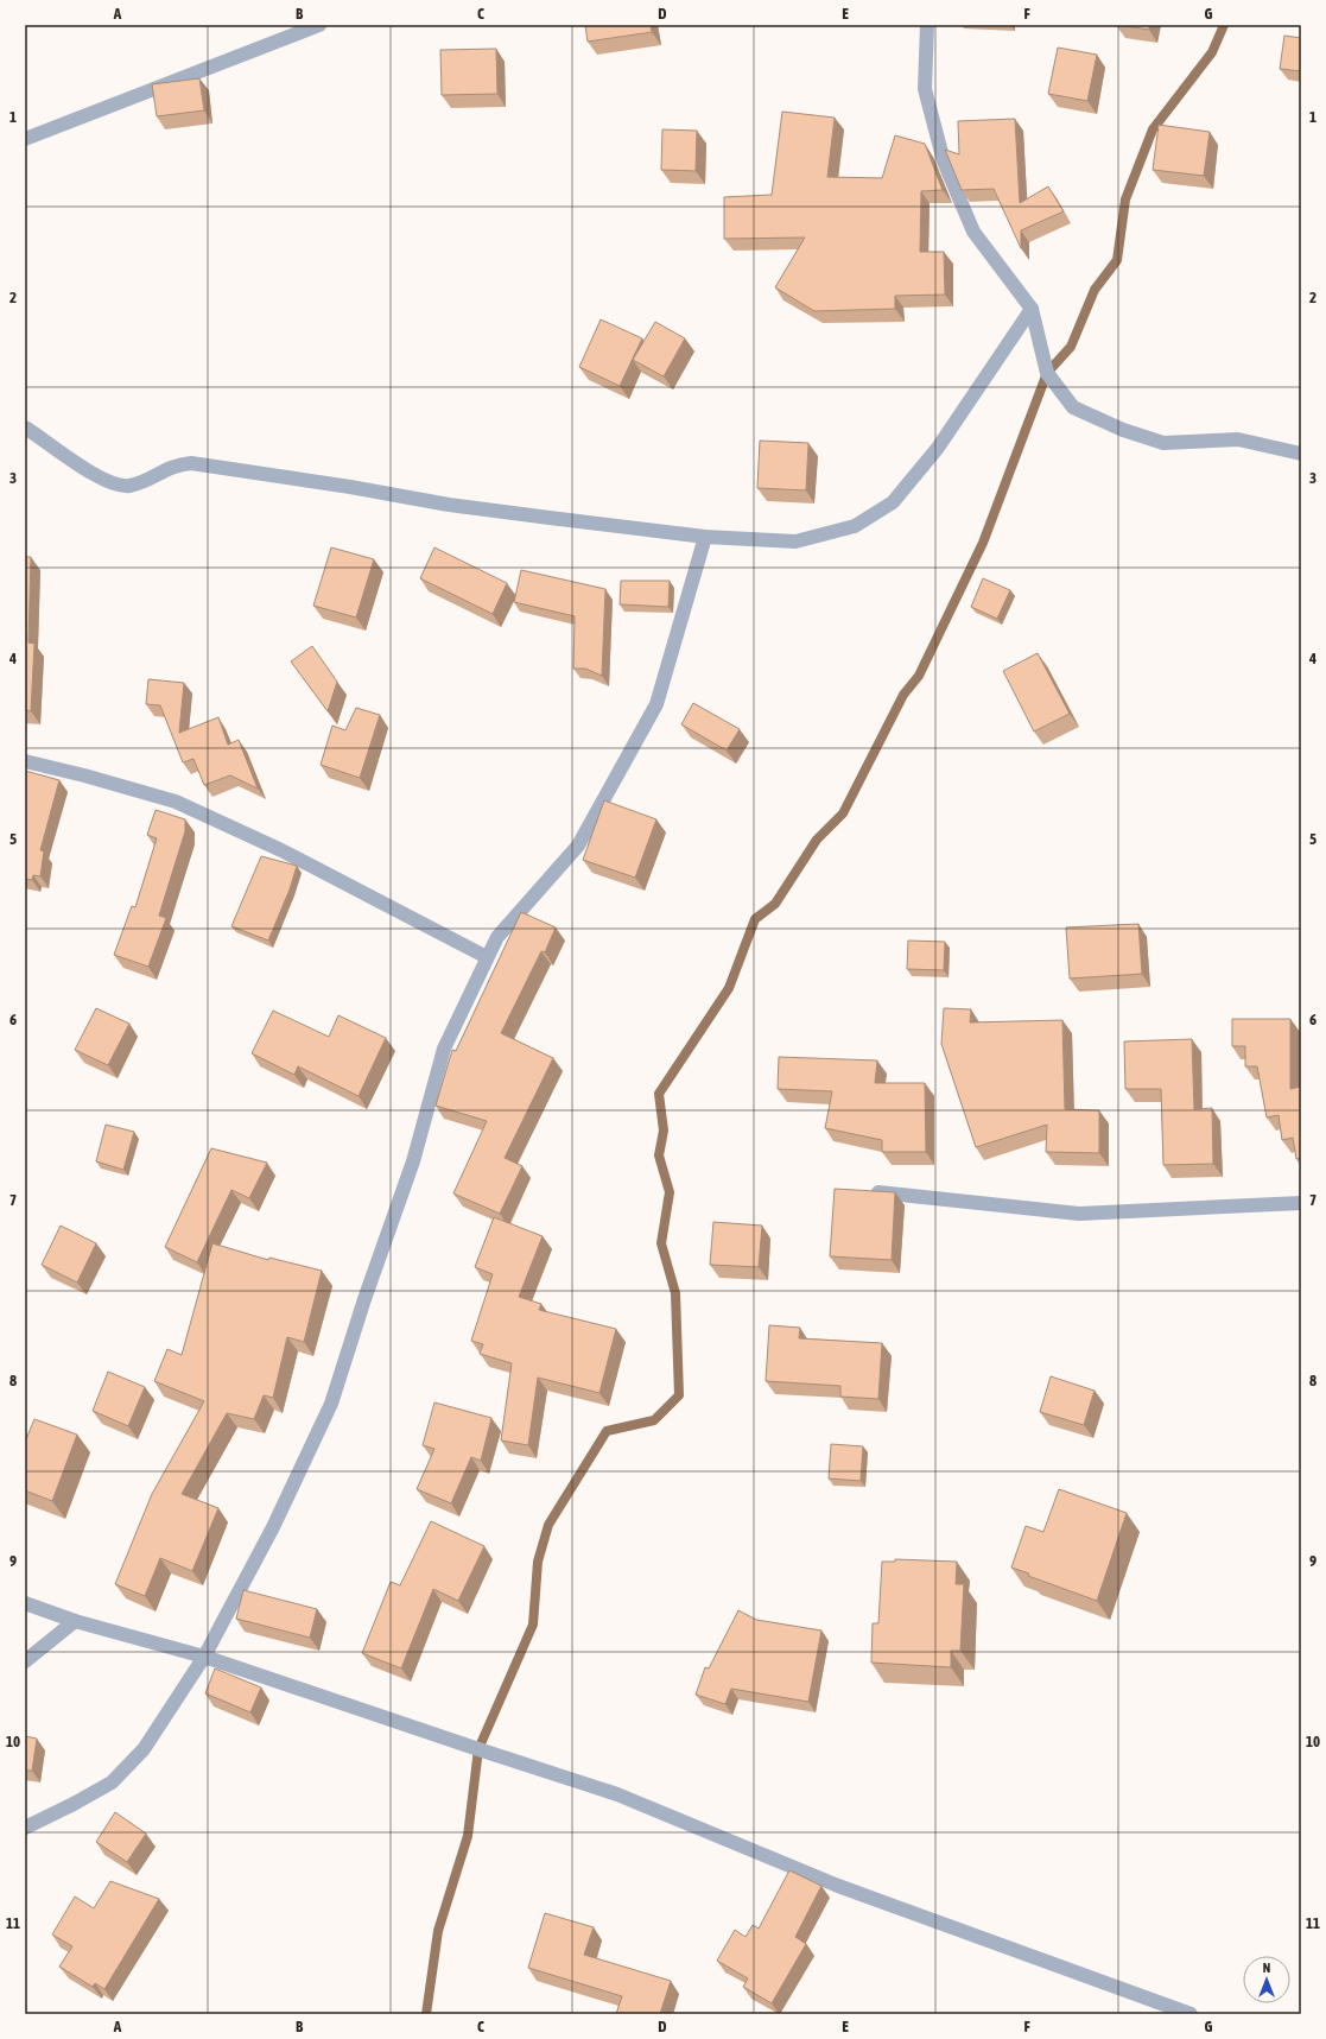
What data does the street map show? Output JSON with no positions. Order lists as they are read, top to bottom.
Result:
{
  "north": "top",
  "grid": {
    "columns": [
      "A",
      "B",
      "C",
      "D",
      "E",
      "F",
      "G"
    ],
    "rows": [
      "1",
      "2",
      "3",
      "4",
      "5",
      "6",
      "7",
      "8",
      "9",
      "10",
      "11"
    ]
  }
}
